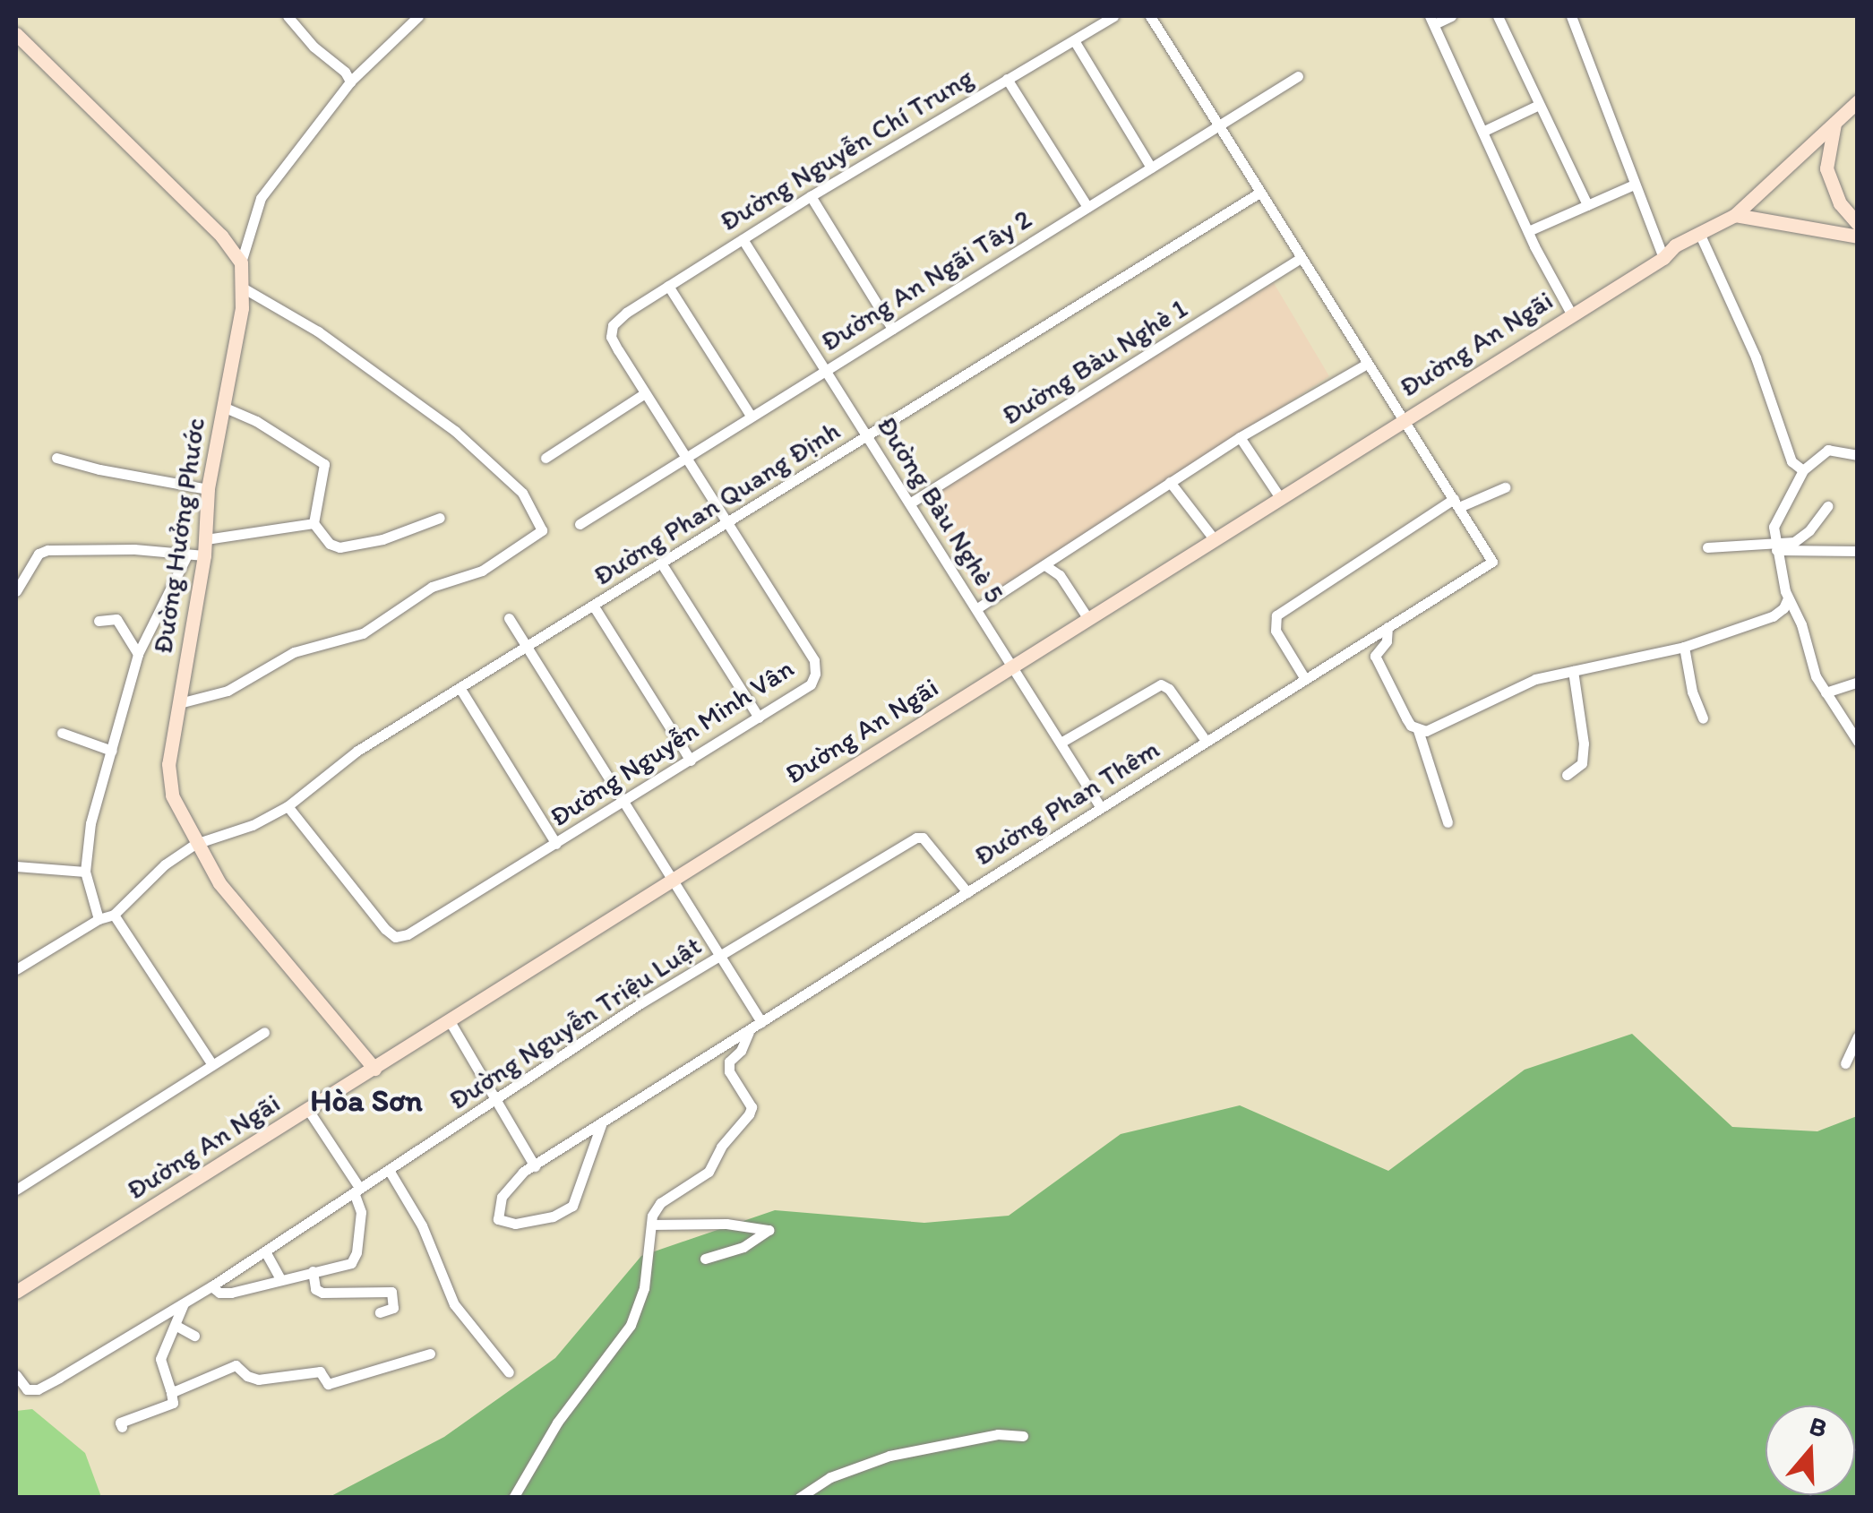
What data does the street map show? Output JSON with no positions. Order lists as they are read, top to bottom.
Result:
{
  "streets": {
    "main road": ["Đường An Ngãi", "Đường Hưởng Phước"],
    "street": [
      "Đường Nguyễn Chí Trung",
      "Đường An Ngãi Tây 2",
      "Đường Bàu Nghè 1",
      "Đường Phan Quang Định",
      "Đường Bàu Nghè 5",
      "Đường Nguyễn Minh Vân",
      "Đường Phan Thêm",
      "Đường Nguyễn Triệu Luật"
    ]
  },
  "crossings": [
    ["Đường Nguyễn Chí Trung", "Đường Bàu Nghè 5"],
    ["Đường Nguyễn Chí Trung", "Đường Nguyễn Minh Vân"],
    ["Đường An Ngãi Tây 2", "Đường Bàu Nghè 5"],
    ["Đường An Ngãi Tây 2", "Đường Nguyễn Minh Vân"],
    ["Đường An Ngãi", "Đường Bàu Nghè 5"],
    ["Đường An Ngãi", "Đường Hưởng Phước"],
    ["Đường An Ngãi", "Đường Phan Thêm"],
    ["Đường Bàu Nghè 1", "Đường Bàu Nghè 5"],
    ["Đường Phan Quang Định", "Đường Bàu Nghè 5"],
    ["Đường Phan Quang Định", "Đường Hưởng Phước"],
    ["Đường Phan Quang Định", "Đường Nguyễn Minh Vân"],
    ["Đường Bàu Nghè 5", "Đường Phan Thêm"],
    ["Đường Phan Thêm", "Đường Nguyễn Triệu Luật"]
  ],
  "districts": ["Hòa Sơn"],
  "north": "top"
}
